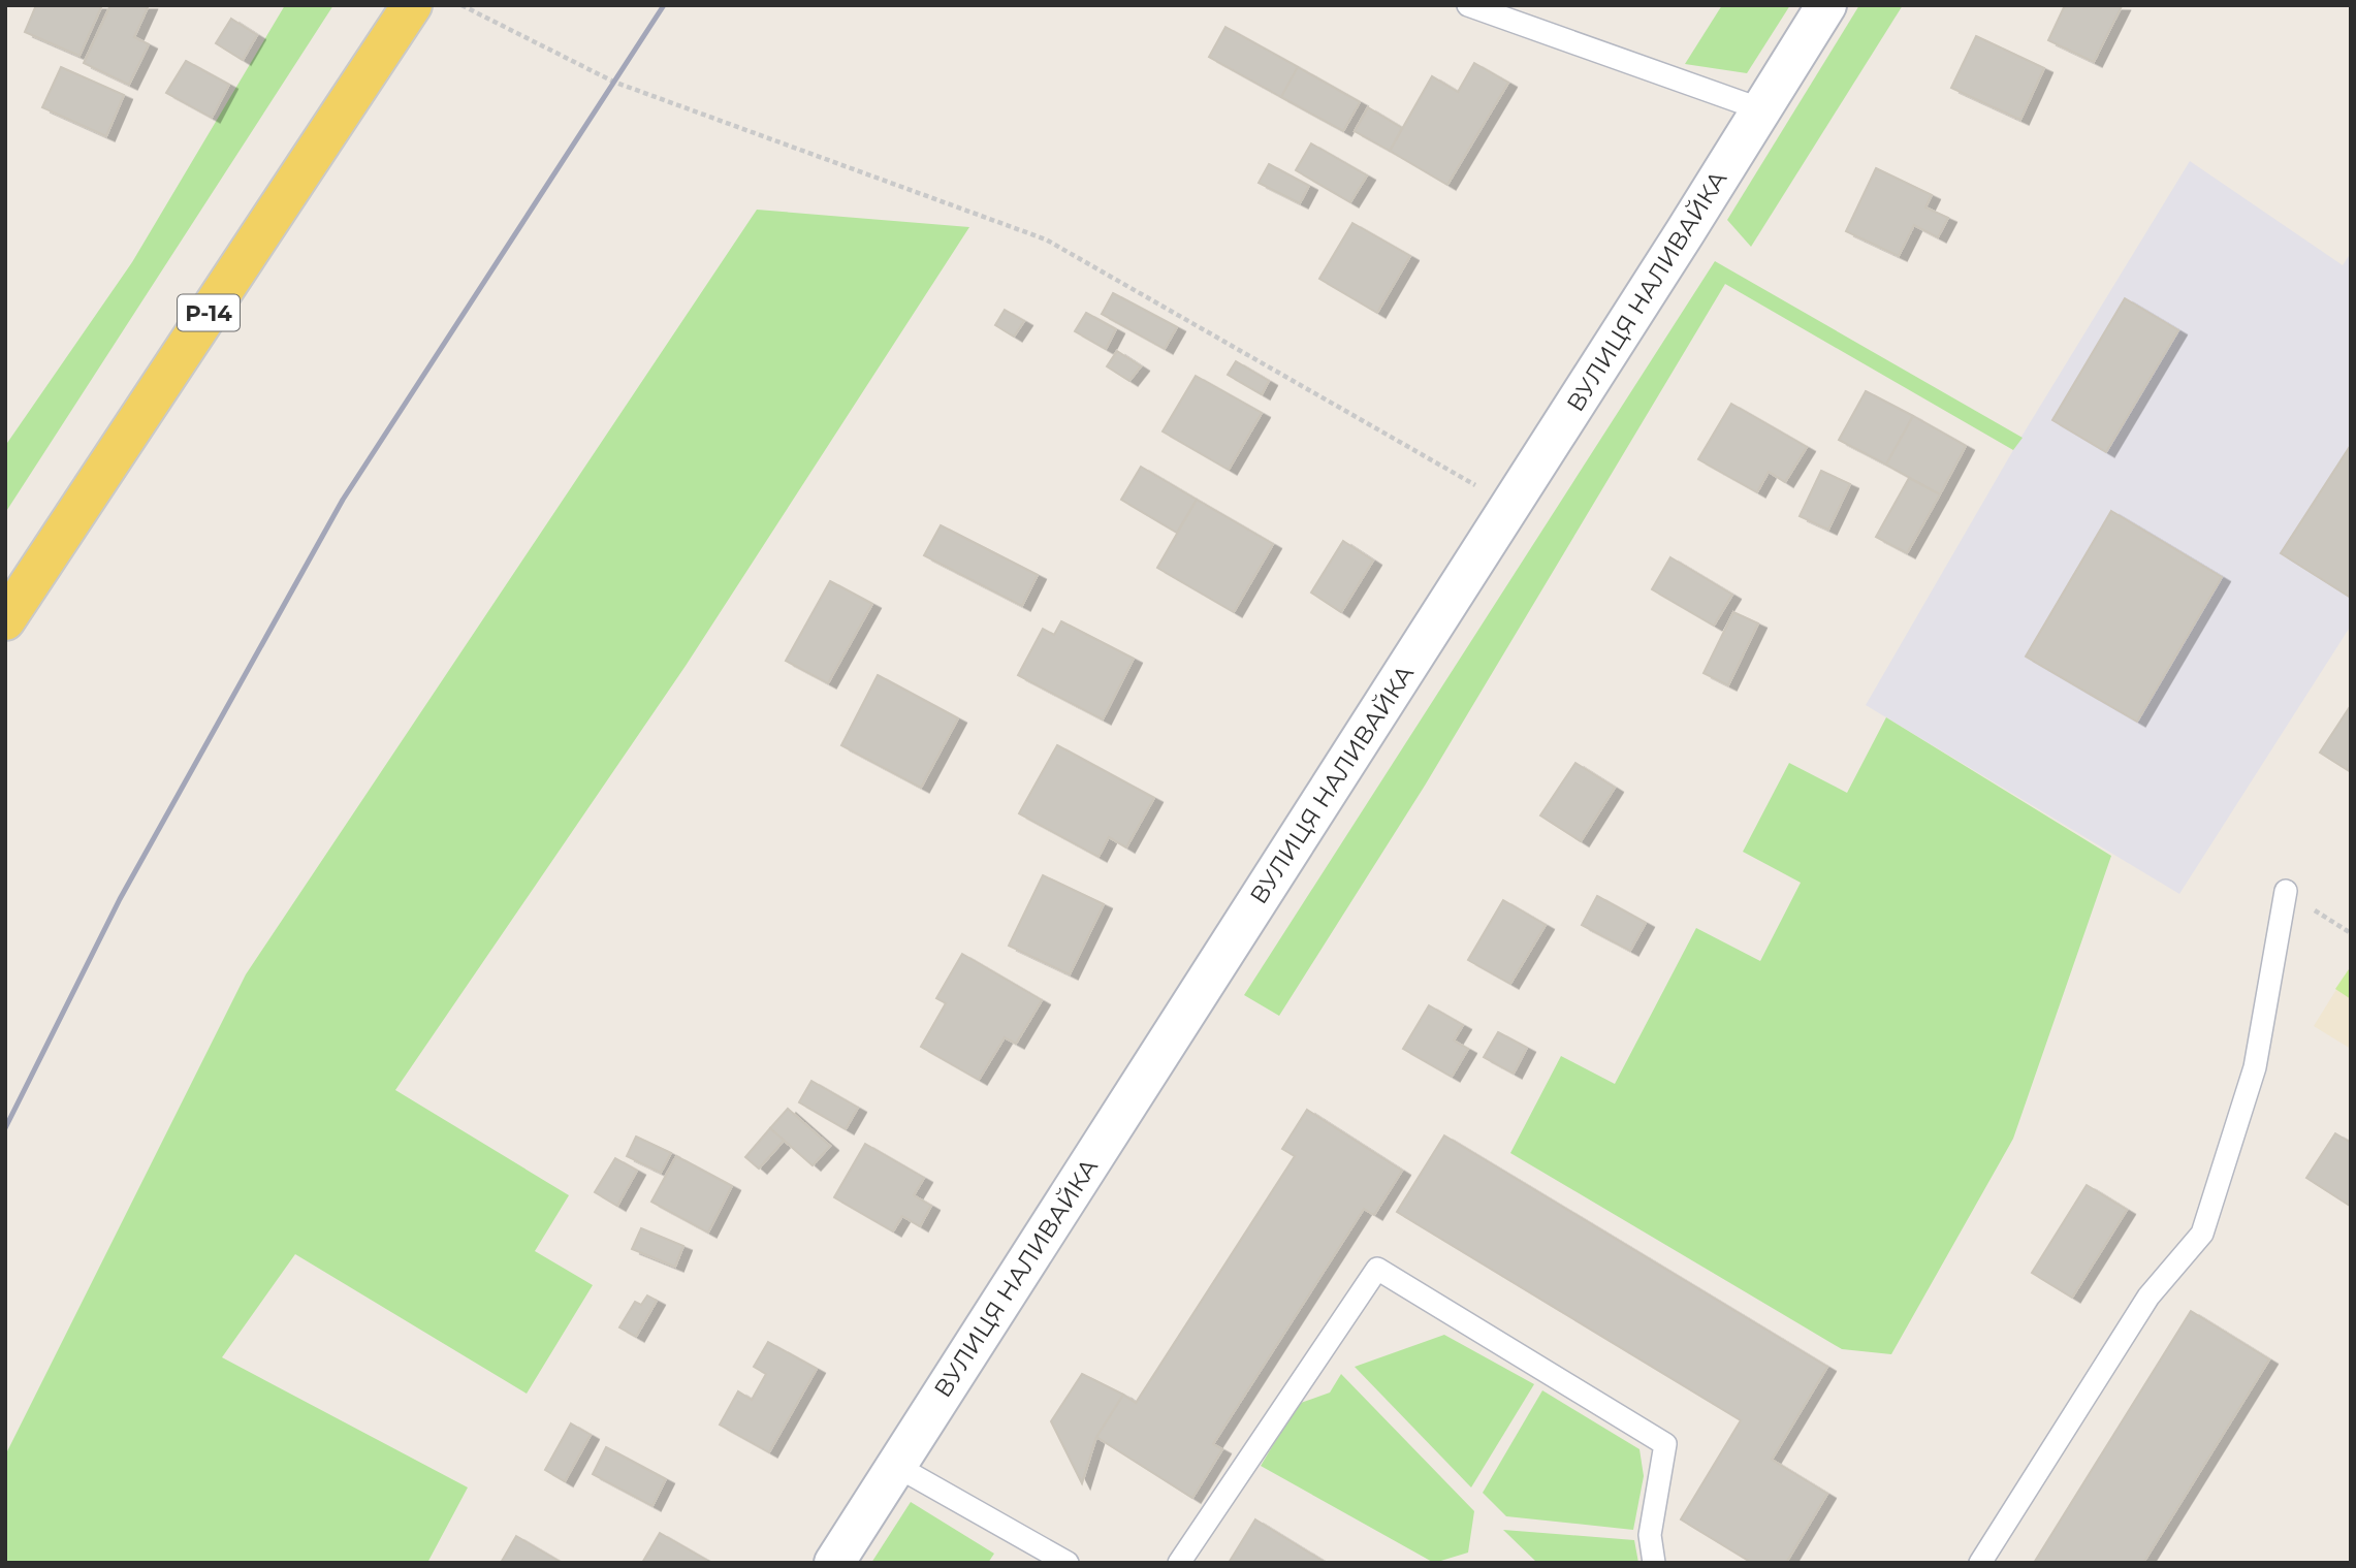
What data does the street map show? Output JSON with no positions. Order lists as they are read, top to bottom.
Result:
{
  "streets": {
    "main road": ["Р-14"],
    "street": ["ВУЛИЦЯ НАЛИВАЙКА"]
  }
}
